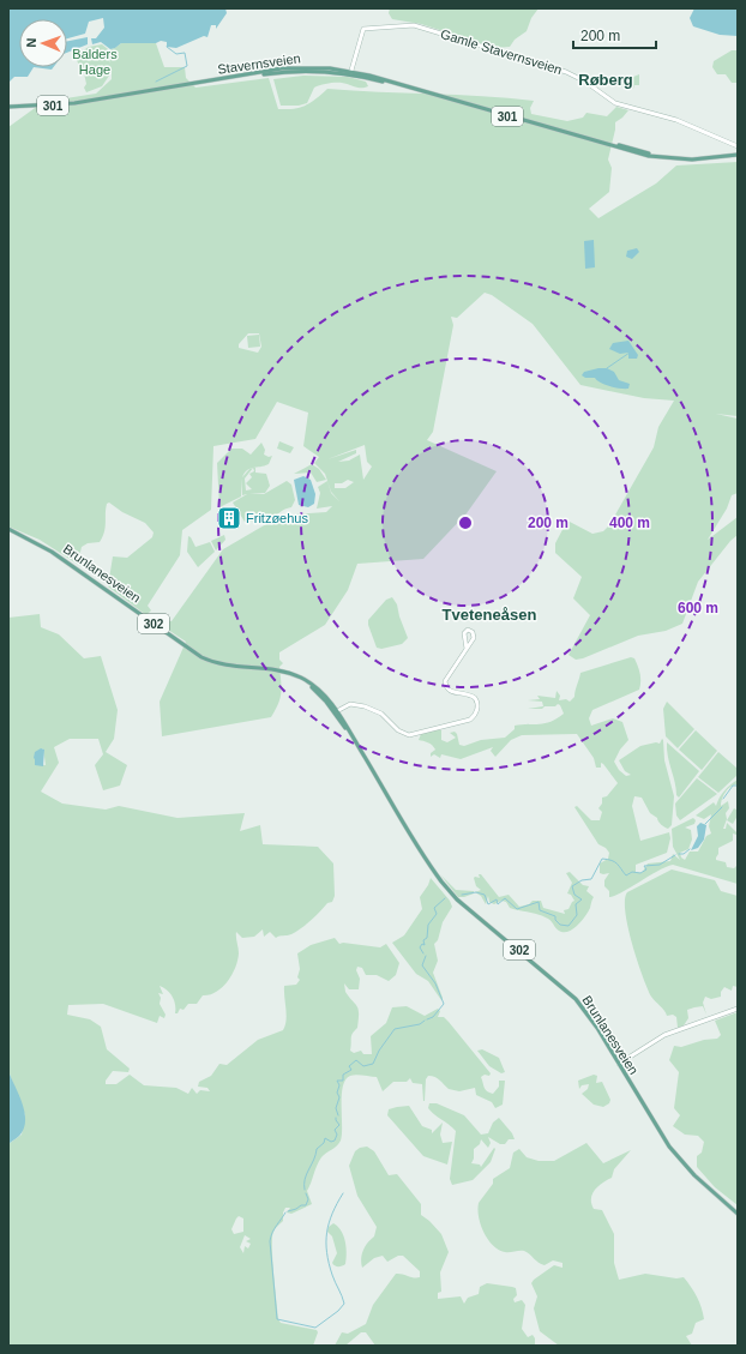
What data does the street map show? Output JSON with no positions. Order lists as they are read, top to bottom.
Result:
{
  "streets": {
    "main road": [
      "Stavernsveien",
      "301",
      "Brunlanesveien",
      "302"
    ],
    "street": ["Gamle Stavernsveien"]
  },
  "crossings": [
    ["Gamle Stavernsveien", "Stavernsveien"]
  ],
  "districts": ["Røberg", "Tveteneåsen"],
  "parks": ["Balders Hage"],
  "places": {
    "building": ["Fritzøehus"]
  },
  "scale_bar": "200 m",
  "north": "left",
  "rings": ["200 m", "400 m", "600 m"]
}
